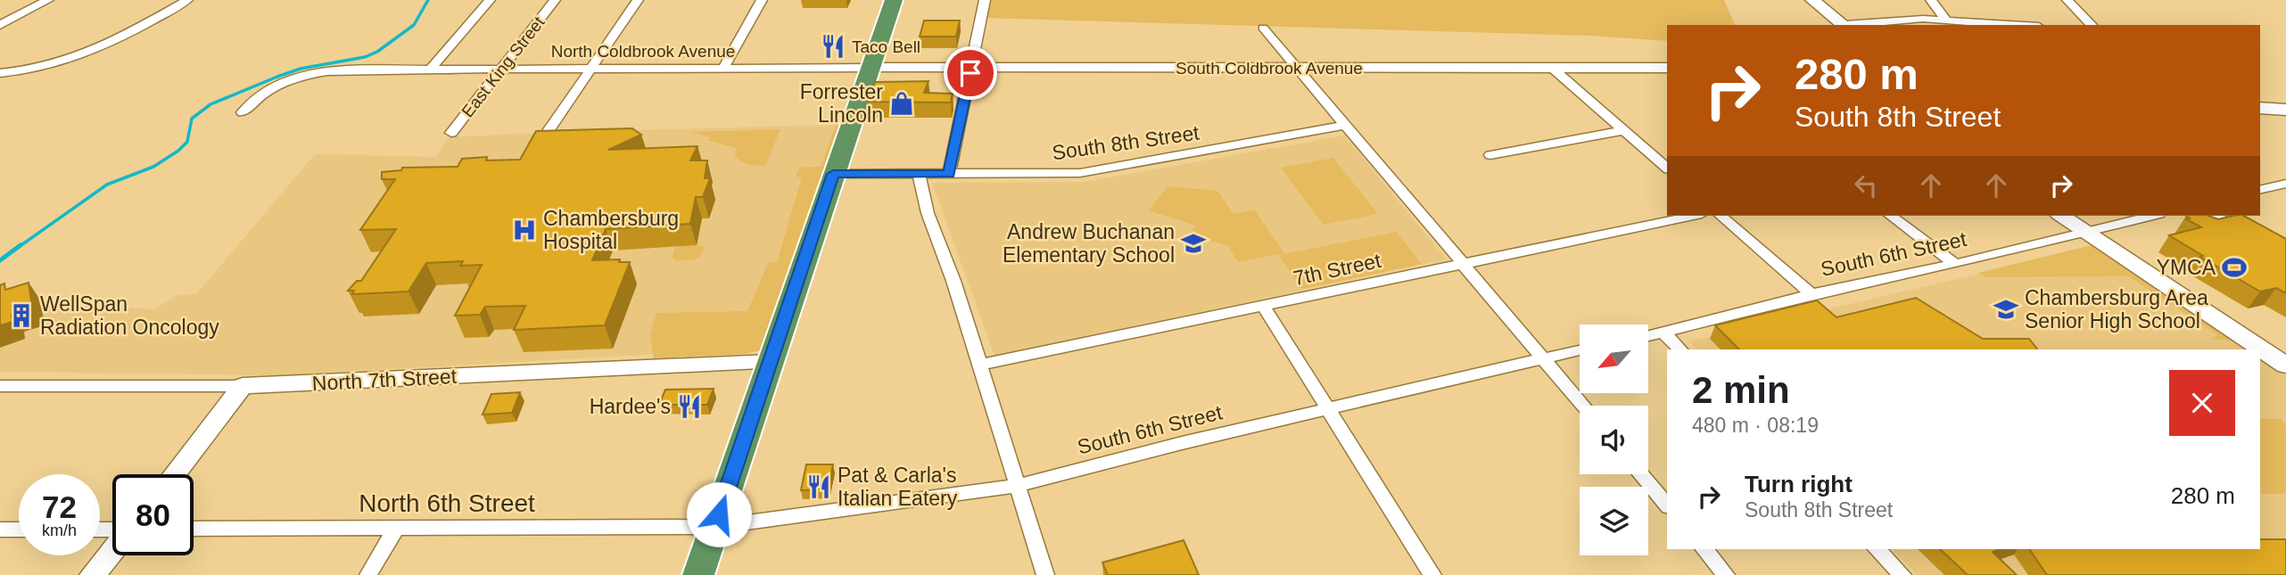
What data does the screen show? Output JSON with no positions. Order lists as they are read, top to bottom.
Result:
{
  "streets": {
    "street": [
      "North Coldbrook Avenue",
      "East King Street",
      "South Coldbrook Avenue",
      "South 8th Street",
      "South 6th Street",
      "7th Street",
      "North 7th Street",
      "North 6th Street"
    ]
  },
  "crossings": [
    ["North Coldbrook Avenue", "East King Street"],
    ["North Coldbrook Avenue", "South Coldbrook Avenue"],
    ["South 6th Street", "North 6th Street"]
  ],
  "places": {
    "restaurant": ["Taco Bell", "Hardee's", "Pat & Carla's Italian Eatery"],
    "shop": ["Forrester Lincoln"],
    "hospital": ["Chambersburg Hospital"],
    "school or university": ["Andrew Buchanan Elementary School", "Chambersburg Area Senior High School"],
    "sports": ["YMCA"],
    "building": ["WellSpan Radiation Oncology"]
  },
  "north": "bottom left",
  "page": {
    "turn": ["280 m", "South 8th Street"],
    "heading": ["2 min", "480 m · 08:19"],
    "list": [
      {
        "name": "Turn right",
        "note": "South 8th Street",
        "value": "280 m"
      }
    ],
    "speed": "72 km/h",
    "limit": "80"
  }
}
